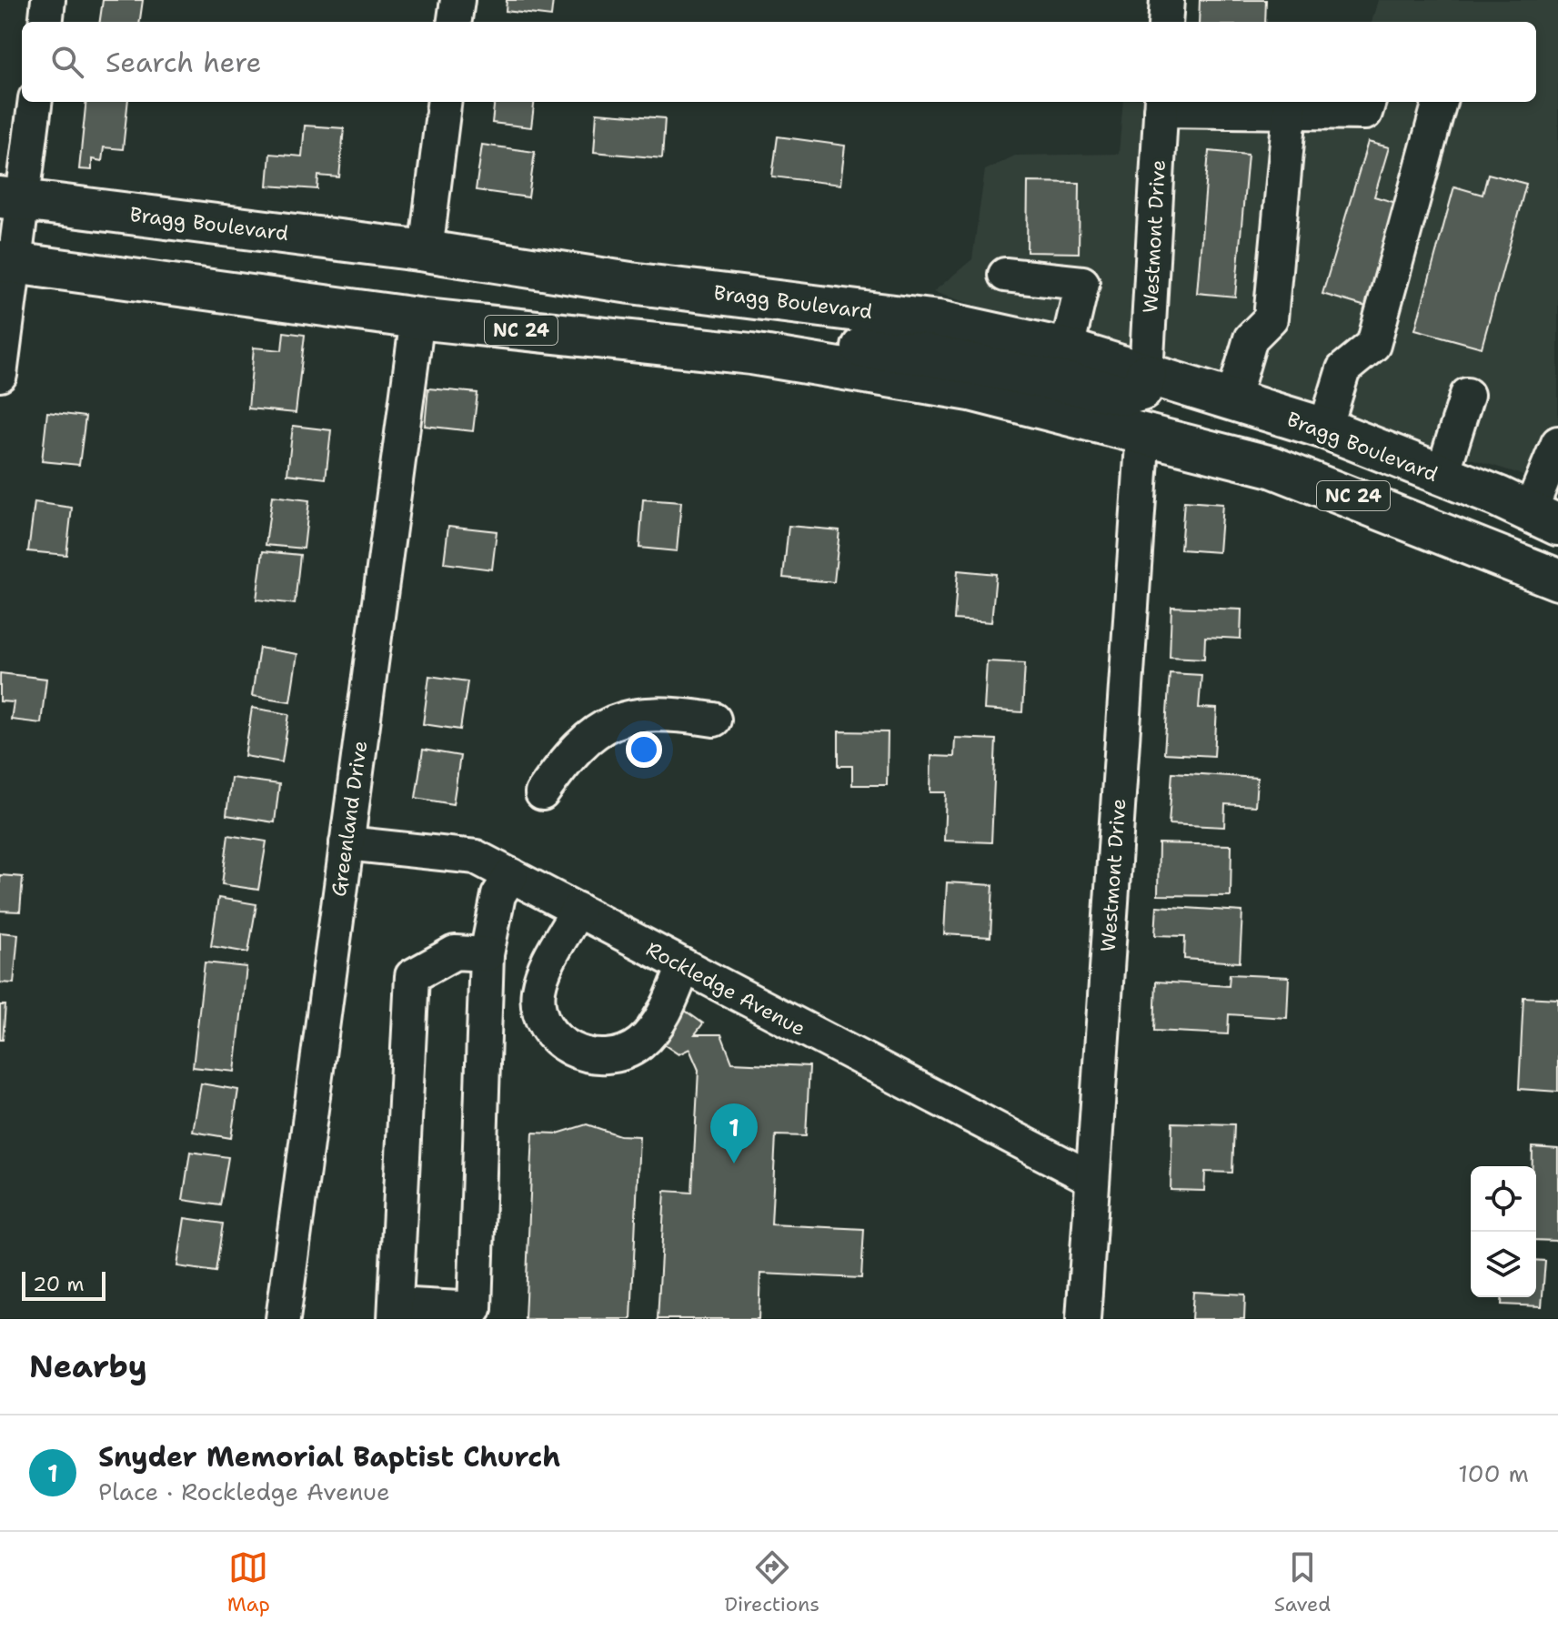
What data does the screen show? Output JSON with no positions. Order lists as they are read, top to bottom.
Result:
{
  "streets": {
    "main road": ["Bragg Boulevard", "NC 24"],
    "street": ["Westmont Drive", "Greenland Drive", "Rockledge Avenue"]
  },
  "crossings": [
    ["Bragg Boulevard", "Westmont Drive"],
    ["Westmont Drive", "NC 24"],
    ["Westmont Drive", "Rockledge Avenue"],
    ["NC 24", "Greenland Drive"],
    ["Greenland Drive", "Rockledge Avenue"]
  ],
  "scale_bar": "20 m",
  "page": {
    "search": "Search here",
    "pins": "1",
    "scale": "20 m",
    "heading": "Nearby",
    "list": [
      {
        "mark": "1",
        "name": "Snyder Memorial Baptist Church",
        "note": "Place · Rockledge Avenue",
        "value": "100 m"
      }
    ],
    "nav": ["Map", "Directions", "Saved"]
  }
}
